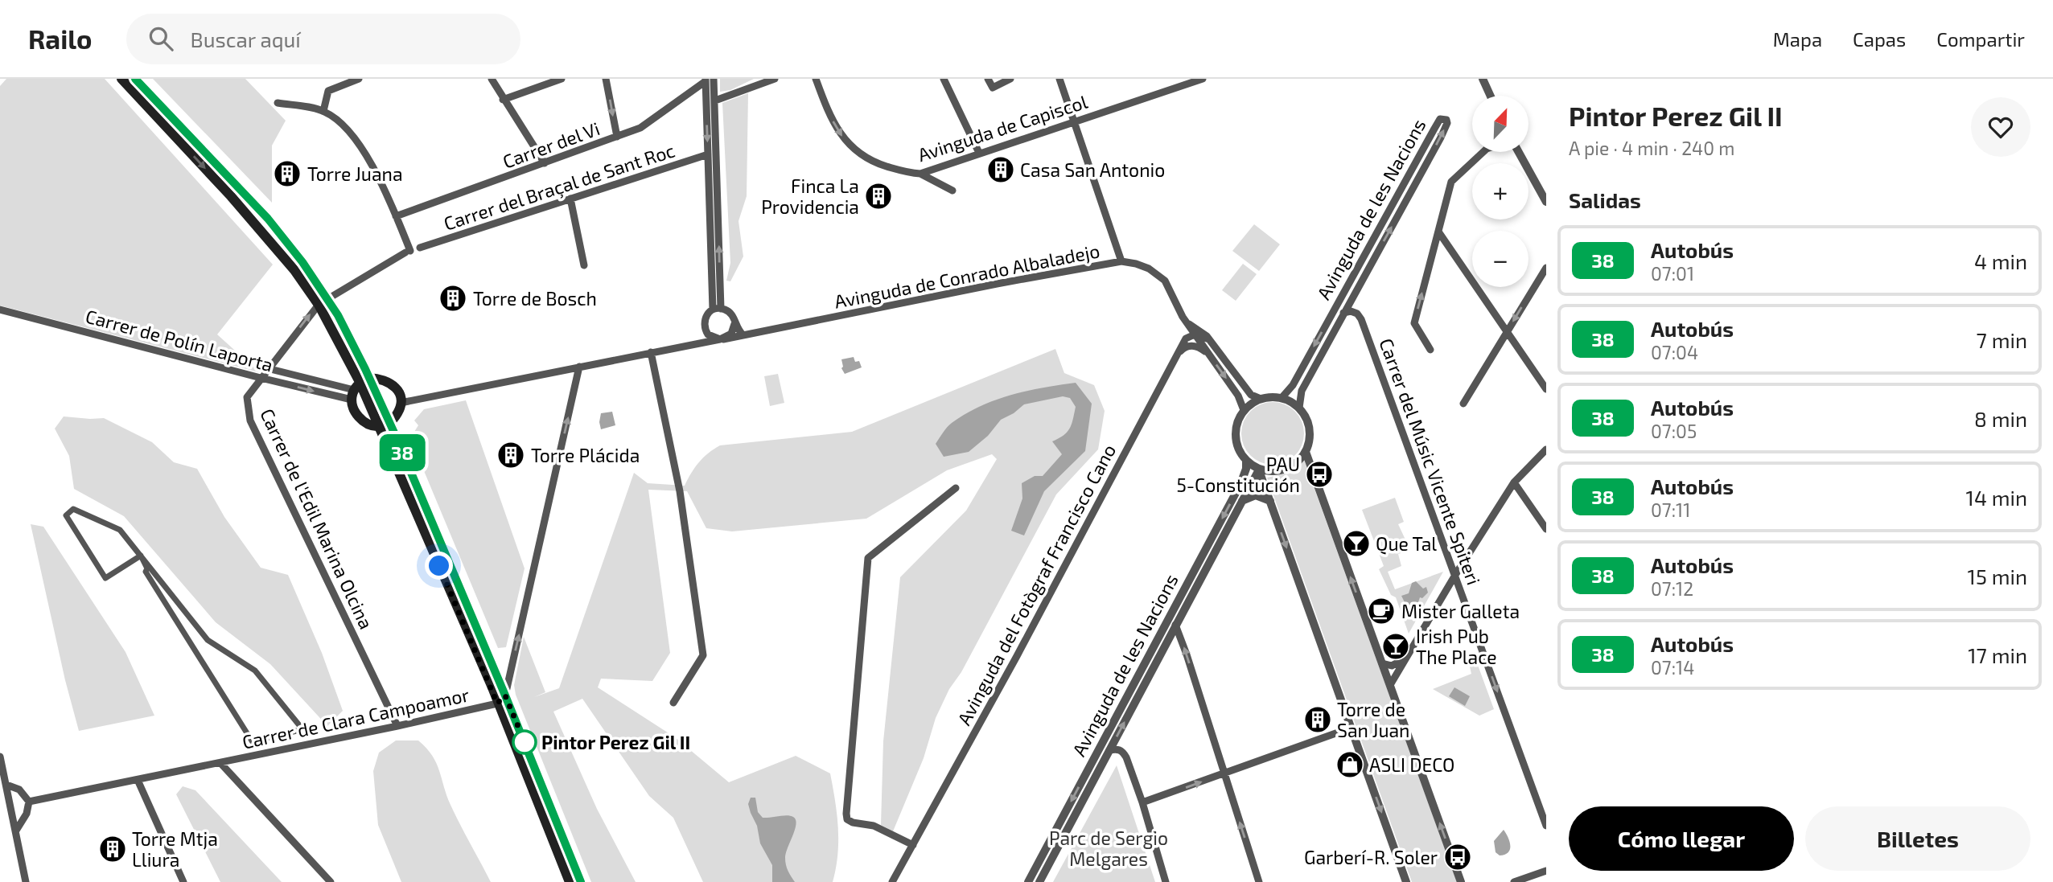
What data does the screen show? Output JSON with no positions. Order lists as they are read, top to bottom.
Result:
{
  "streets": {
    "street": [
      "Avinguda de Capiscol",
      "Carrer del Vi",
      "Carrer del Braçal de Sant Roc",
      "Avinguda de les Nacions",
      "Avinguda de Conrado Albaladejo",
      "Carrer de Polín Laporta",
      "Carrer del Músic Vicente Spiteri",
      "Carrer de l'Edil Marina Olcina",
      "Avinguda del Fotògraf Francisco Cano",
      "Carrer de Clara Campoamor"
    ]
  },
  "crossings": [
    ["Avinguda de Capiscol", "Avinguda de Conrado Albaladejo"],
    ["Avinguda de les Nacions", "Carrer del Músic Vicente Spiteri"],
    ["Carrer de Polín Laporta", "Carrer de l'Edil Marina Olcina"],
    ["Carrer de l'Edil Marina Olcina", "Carrer de Clara Campoamor"]
  ],
  "one_way": ["Carrer del Músic Vicente Spiteri"],
  "parks": ["Parc de Sergio Melgares"],
  "places": {
    "building": [
      "Casa San Antonio",
      "Torre Juana",
      "Finca La Providencia",
      "Torre de Bosch",
      "Torre Plácida",
      "Torre de San Juan",
      "Torre Mtja Lliura"
    ],
    "bus stop": ["PAU 5-Constitución", "Garberí-R. Soler"],
    "bar": ["Que Tal", "Irish Pub The Place"],
    "cafe": ["Mister Galleta"],
    "other": ["Pintor Perez Gil II"],
    "shop": ["ASLI DECO"]
  },
  "lines": ["bus line 38"],
  "north": "top right",
  "page": {
    "header": "Railo",
    "search": "Buscar aquí",
    "nav": ["Mapa", "Capas", "Compartir"],
    "on_map": "38",
    "heading": [
      ["Pintor Perez Gil II", "A pie · 4 min · 240 m"],
      "Salidas"
    ],
    "map_buttons": ["+", "−"],
    "list": [
      {
        "mark": "38",
        "name": "Autobús",
        "note": "07:01",
        "value": "4 min"
      },
      {
        "mark": "38",
        "name": "Autobús",
        "note": "07:04",
        "value": "7 min"
      },
      {
        "mark": "38",
        "name": "Autobús",
        "note": "07:05",
        "value": "8 min"
      },
      {
        "mark": "38",
        "name": "Autobús",
        "note": "07:11",
        "value": "14 min"
      },
      {
        "mark": "38",
        "name": "Autobús",
        "note": "07:12",
        "value": "15 min"
      },
      {
        "mark": "38",
        "name": "Autobús",
        "note": "07:14",
        "value": "17 min"
      }
    ],
    "buttons": ["Cómo llegar", "Billetes"]
  }
}
